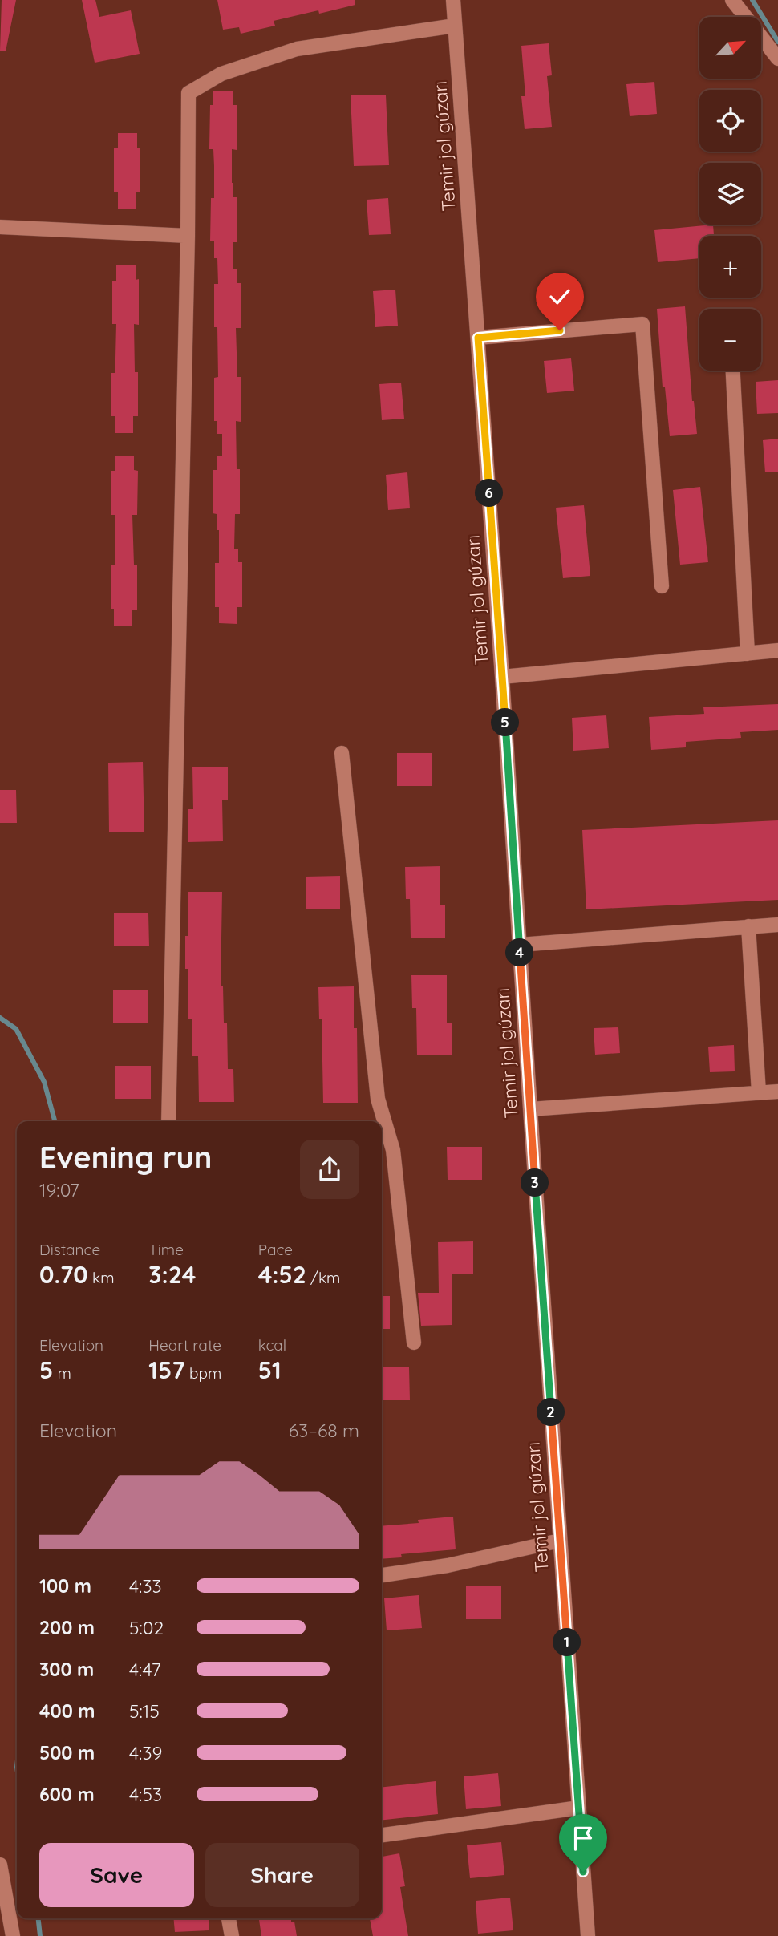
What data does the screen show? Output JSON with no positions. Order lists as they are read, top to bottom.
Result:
{
  "streets": {
    "street": ["Temir jol gúzarı"]
  },
  "north": "top right",
  "page": {
    "map_buttons": ["+", "−"],
    "pins": [
      "6",
      "5",
      "4",
      "3",
      "2",
      "1"
    ],
    "heading": ["Evening run", "19:07"],
    "stats": [
      ["Distance", "0.70 km"],
      ["Time", "3:24"],
      ["Pace", "4:52 /km"],
      ["Elevation", "5 m"],
      ["Heart rate", "157 bpm"],
      ["kcal", "51"]
    ],
    "chart": ["Elevation", "63–68 m"],
    "list": [
      {
        "name": "100 m",
        "note": "4:33"
      },
      {
        "name": "200 m",
        "note": "5:02"
      },
      {
        "name": "300 m",
        "note": "4:47"
      },
      {
        "name": "400 m",
        "note": "5:15"
      },
      {
        "name": "500 m",
        "note": "4:39"
      },
      {
        "name": "600 m",
        "note": "4:53"
      }
    ],
    "buttons": ["Save", "Share"]
  }
}
